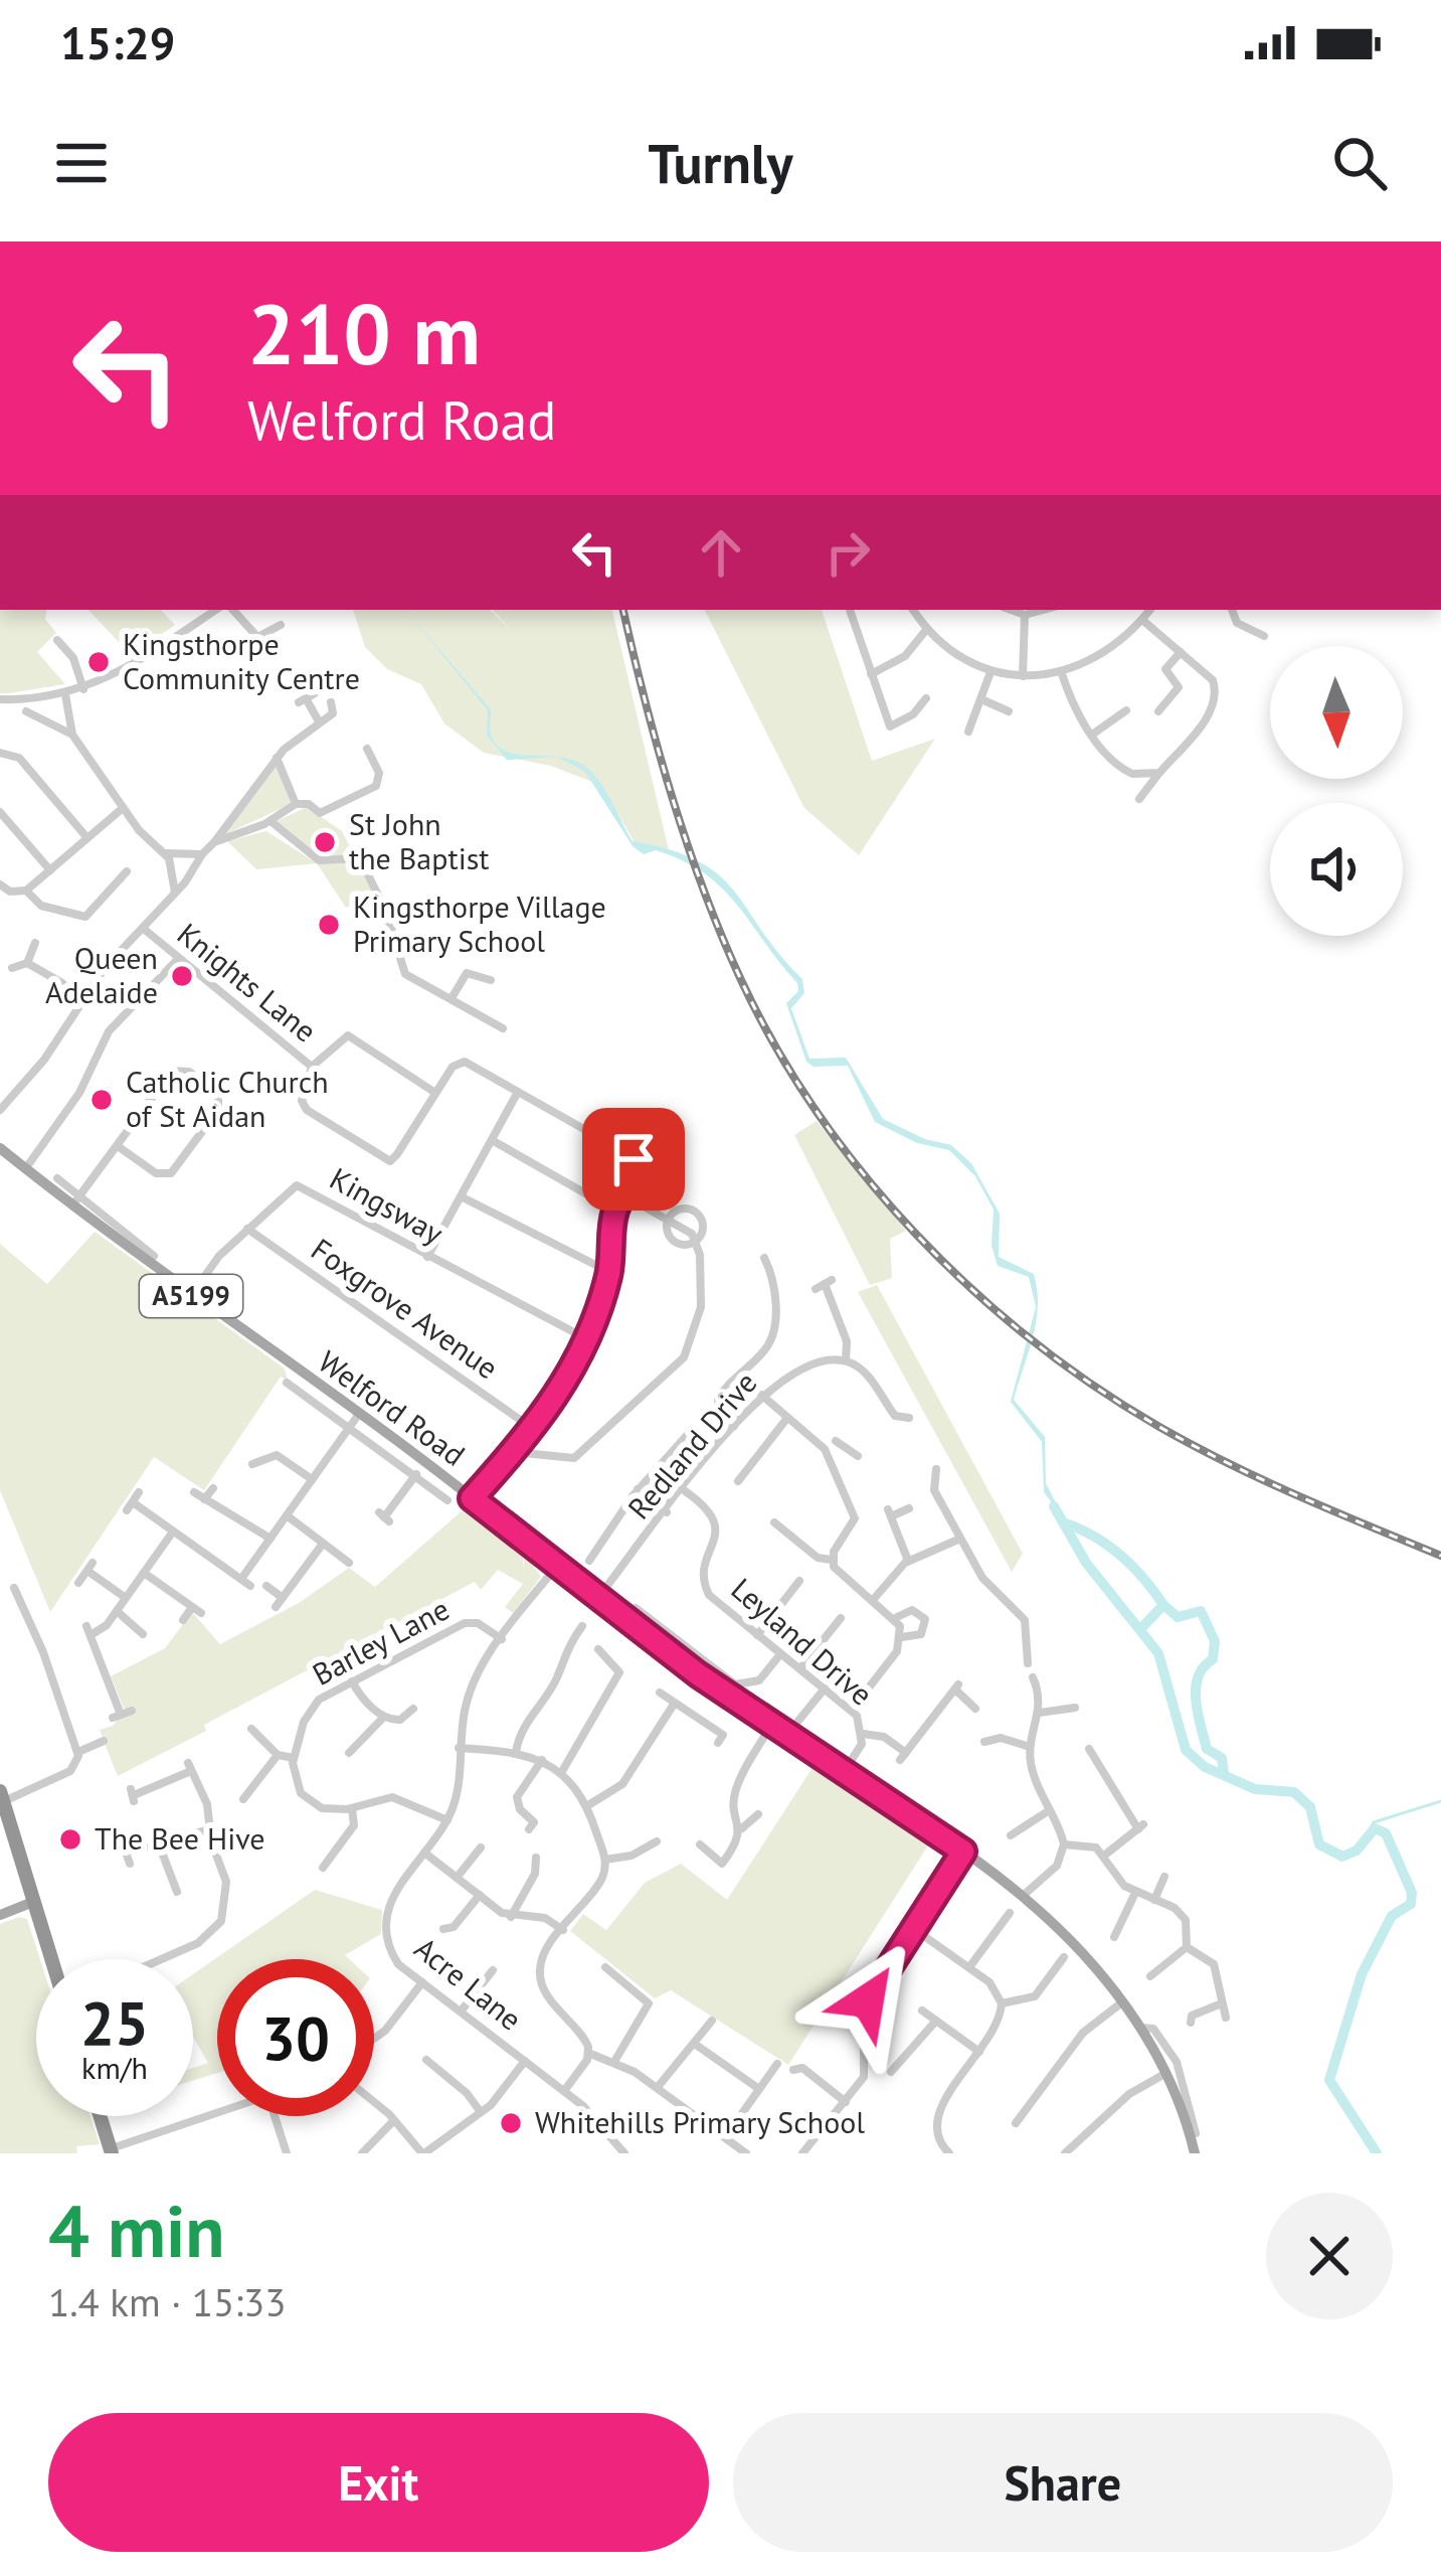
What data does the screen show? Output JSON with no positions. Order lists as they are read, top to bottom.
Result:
{
  "streets": {
    "main road": ["A5199", "Welford Road"],
    "street": [
      "Knights Lane",
      "Kingsway",
      "Foxgrove Avenue",
      "Redland Drive",
      "Barley Lane",
      "Leyland Drive",
      "Acre Lane"
    ]
  },
  "crossings": [
    ["Kingsway", "Foxgrove Avenue"],
    ["Kingsway", "Welford Road"],
    ["Welford Road", "Redland Drive"],
    ["Welford Road", "Leyland Drive"],
    ["Welford Road", "Acre Lane"],
    ["Redland Drive", "Leyland Drive"],
    ["Barley Lane", "Acre Lane"]
  ],
  "places": [
    "Kingsthorpe Community Centre",
    "St John the Baptist",
    "Kingsthorpe Village Primary School",
    "Queen Adelaide",
    "Catholic Church of St Aidan",
    "The Bee Hive",
    "Whitehills Primary School"
  ],
  "north": "bottom",
  "page": {
    "status": "15:29",
    "header": "Turnly",
    "turn": ["210 m", "Welford Road"],
    "speed": "25 km/h",
    "limit": "30",
    "heading": ["4 min", "1.4 km · 15:33"],
    "buttons": ["Exit", "Share"]
  }
}
